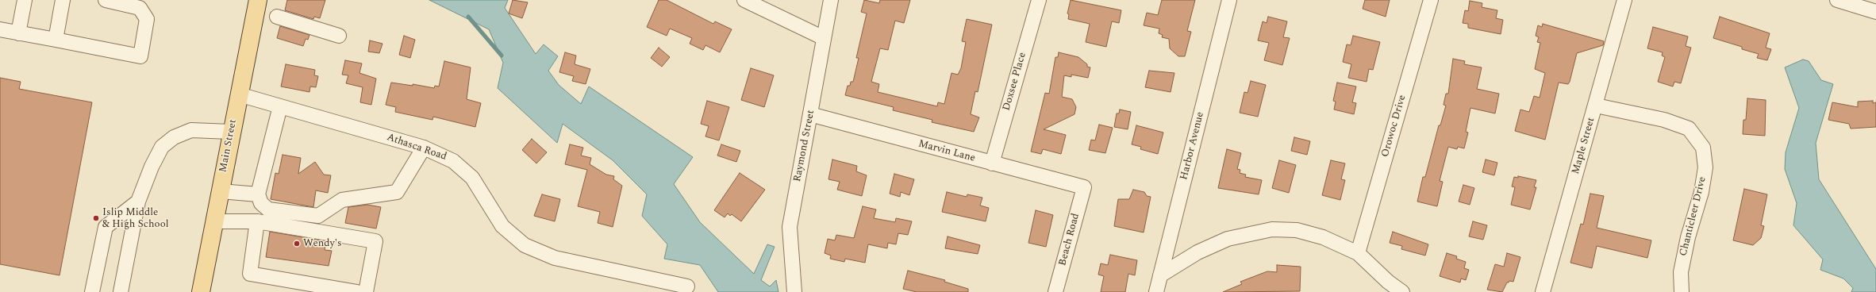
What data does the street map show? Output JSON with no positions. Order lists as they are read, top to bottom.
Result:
{
  "streets": {
    "main road": ["Main Street"],
    "street": [
      "Doxsee Place",
      "Orowoc Drive",
      "Raymond Street",
      "Harbor Avenue",
      "Maple Street",
      "Athasca Road",
      "Marvin Lane",
      "Chanticleer Drive",
      "Beach Road"
    ]
  },
  "crossings": [
    ["Doxsee Place", "Marvin Lane"],
    ["Main Street", "Athasca Road"],
    ["Raymond Street", "Marvin Lane"],
    ["Maple Street", "Chanticleer Drive"],
    ["Marvin Lane", "Beach Road"]
  ],
  "places": ["Islip Middle & High School", "Wendy's"]
}
